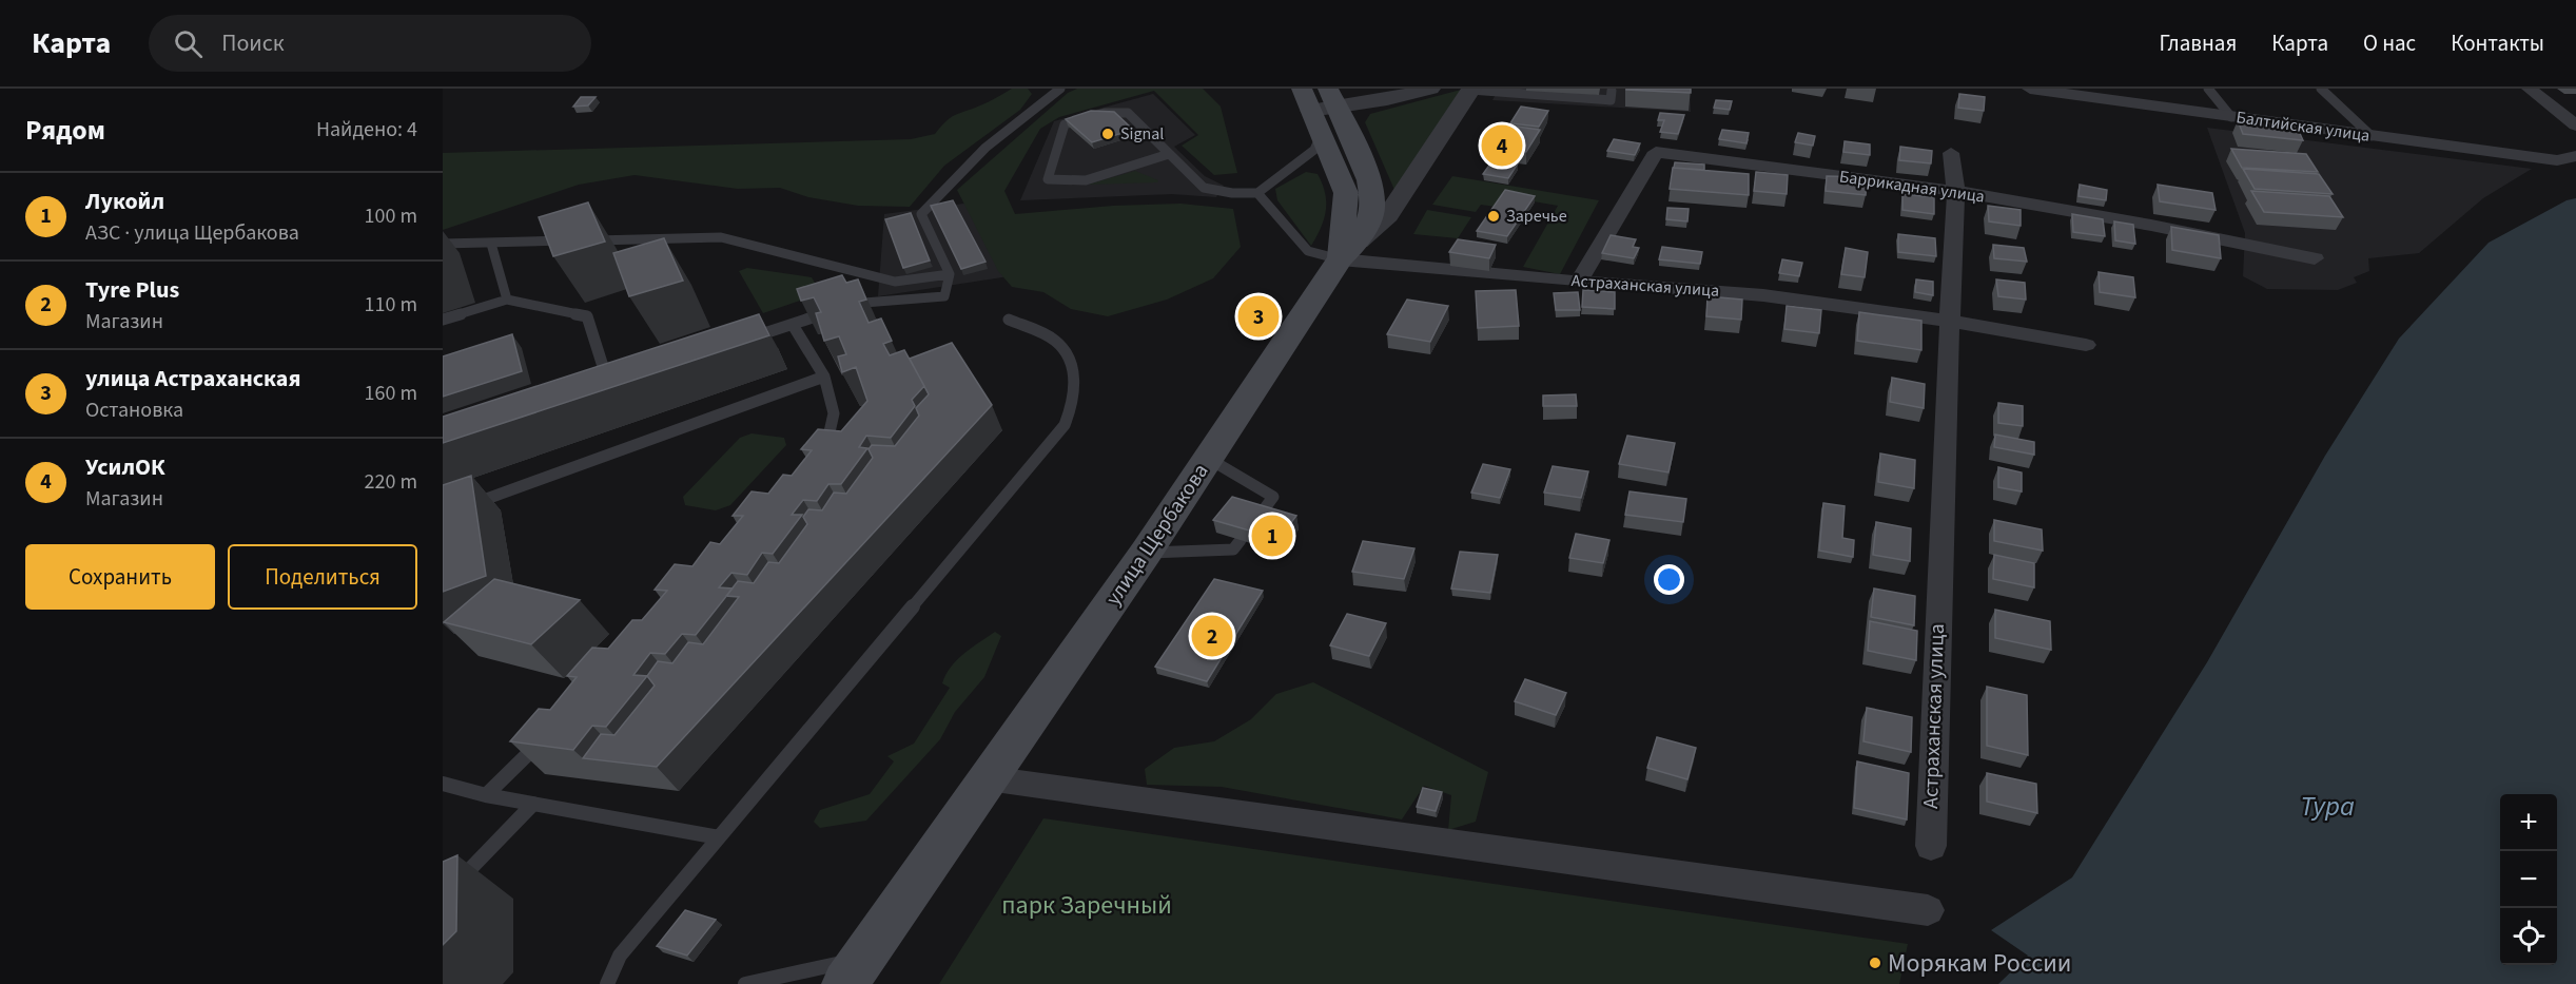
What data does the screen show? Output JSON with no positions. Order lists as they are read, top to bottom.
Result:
{
  "streets": {
    "main road": ["улица Щербакова"],
    "street": ["Балтийская улица", "Баррикадная улица", "Астраханская улица"]
  },
  "crossings": [
    ["Баррикадная улица", "Астраханская улица"],
    ["Астраханская улица", "улица Щербакова"]
  ],
  "water": ["Тура"],
  "parks": ["парк Заречный"],
  "places": ["Signal", "Заречье", "Морякам России"],
  "page": {
    "header": "Карта",
    "search": "Поиск",
    "nav": [
      "Главная",
      "Карта",
      "О нас",
      "Контакты"
    ],
    "heading": ["Рядом", "Найдено: 4"],
    "pins": [
      "4",
      "3",
      "1",
      "2"
    ],
    "list": [
      {
        "mark": "1",
        "name": "Лукойл",
        "note": "АЗС · улица Щербакова",
        "value": "100 m"
      },
      {
        "mark": "2",
        "name": "Tyre Plus",
        "note": "Магазин",
        "value": "110 m"
      },
      {
        "mark": "3",
        "name": "улица Астраханская",
        "note": "Остановка",
        "value": "160 m"
      },
      {
        "mark": "4",
        "name": "УсилОК",
        "note": "Магазин",
        "value": "220 m"
      }
    ],
    "buttons": ["Сохранить", "Поделиться"],
    "map_buttons": ["+", "−"]
  }
}
